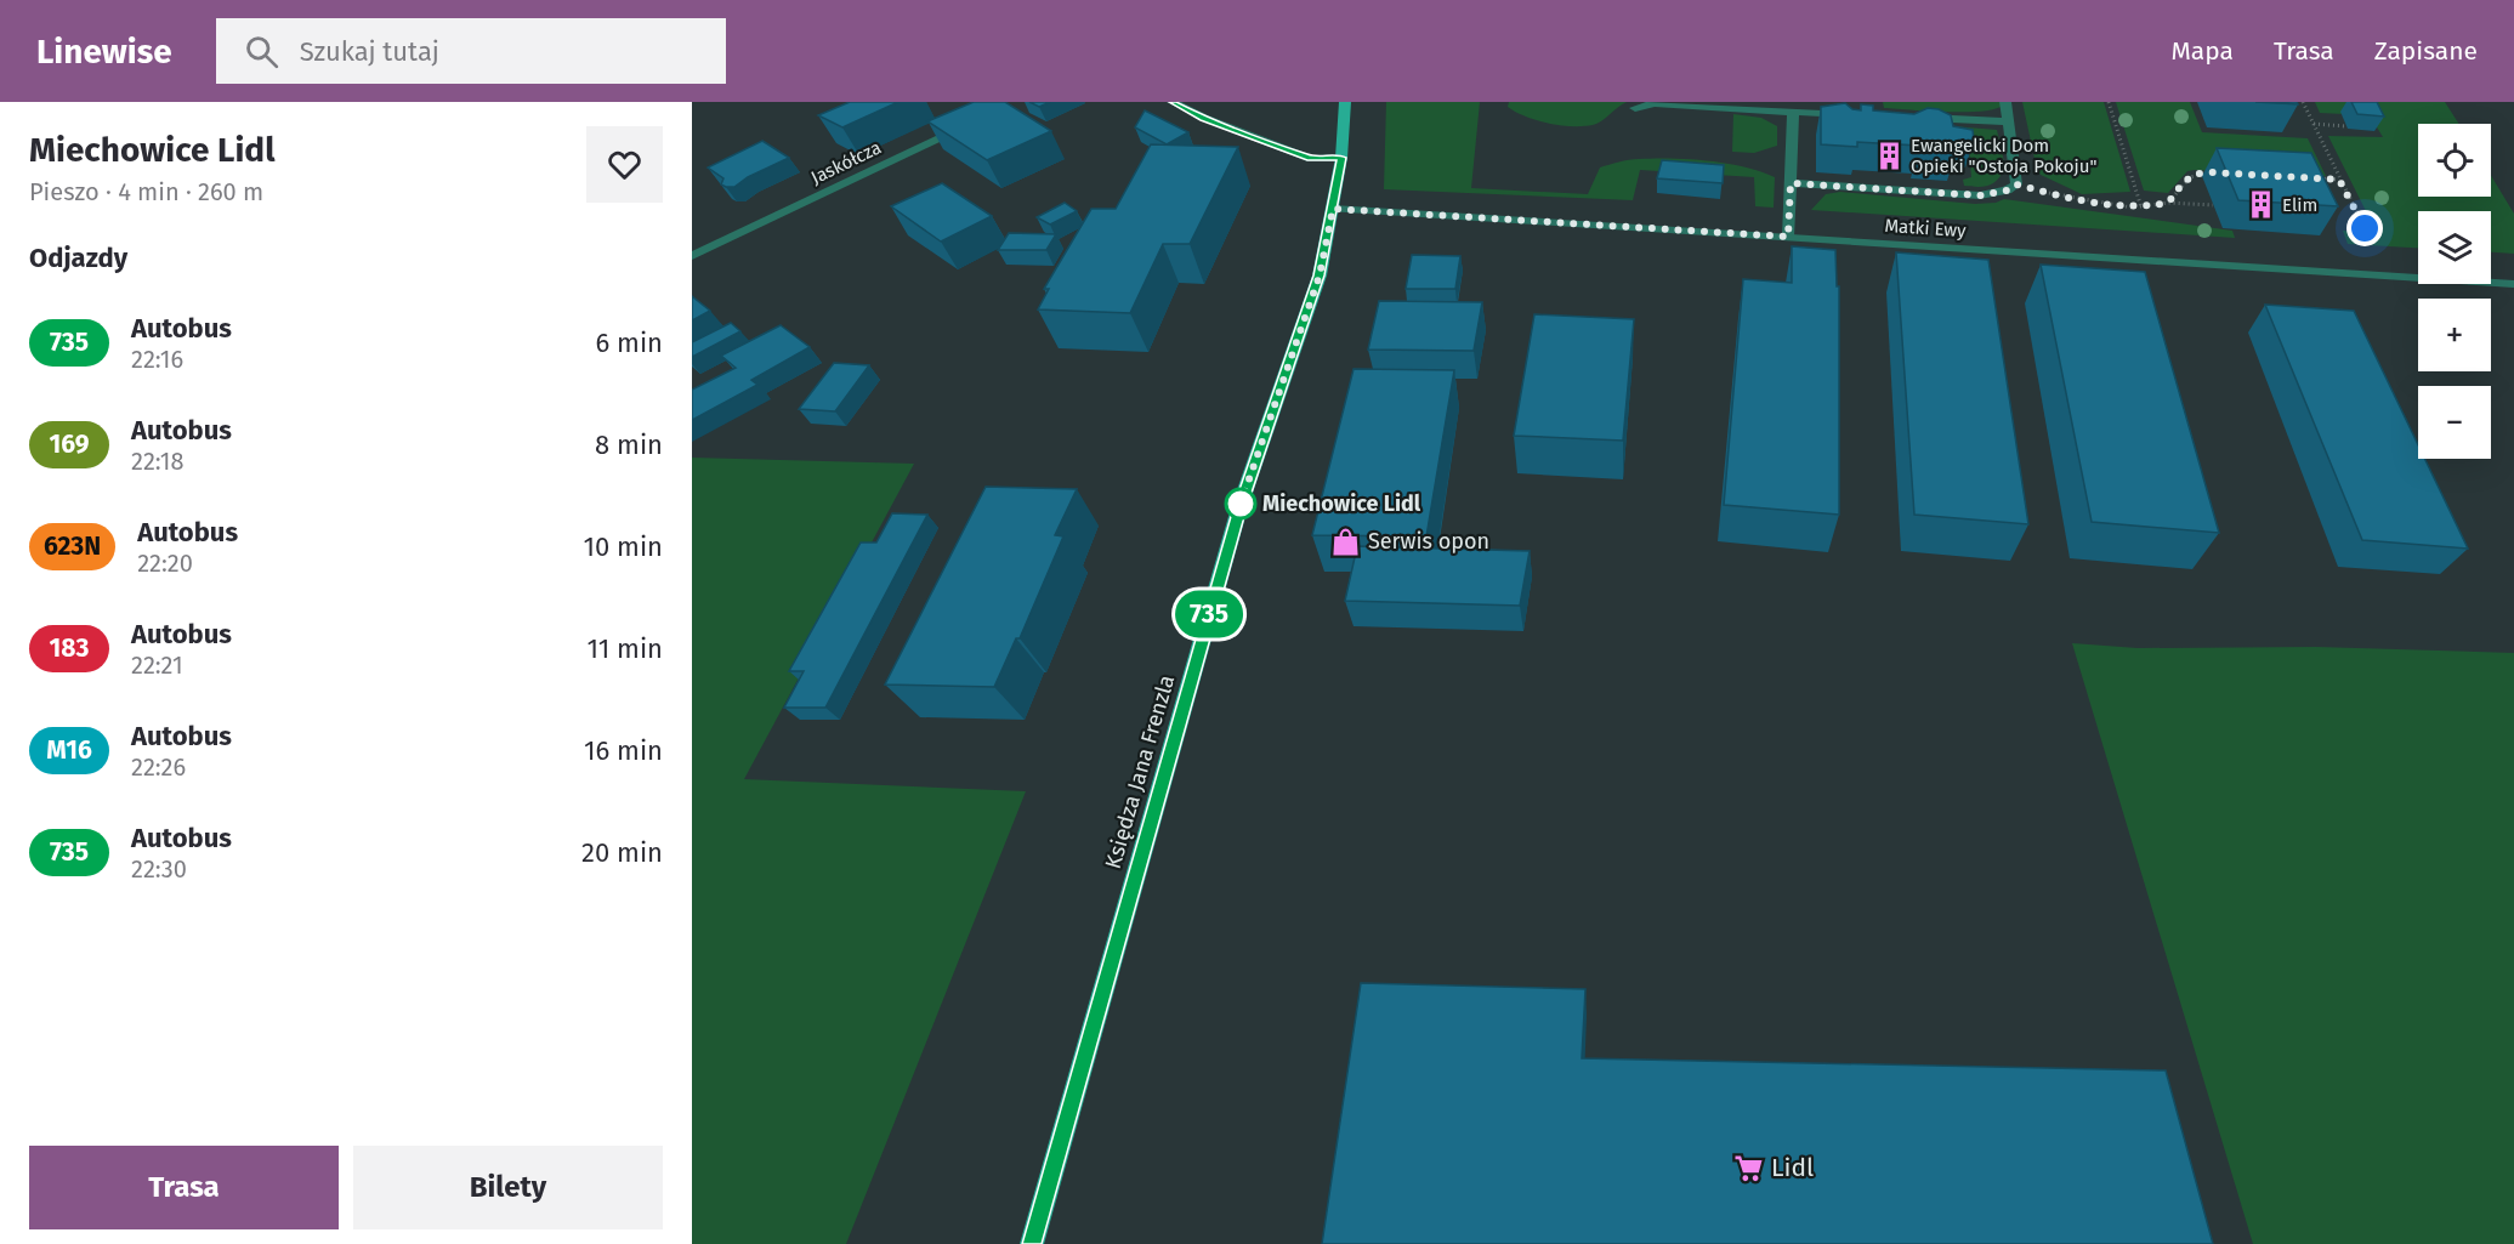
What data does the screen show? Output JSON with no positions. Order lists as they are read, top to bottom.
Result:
{
  "streets": {
    "main road": ["Księdza Jana Frenzla"],
    "street": ["Jaskółcza", "Matki Ewy"]
  },
  "crossings": [
    ["Matki Ewy", "Księdza Jana Frenzla"]
  ],
  "places": {
    "building": ["Ewangelicki Dom Opieki \"Ostoja Pokoju\"", "Elim"],
    "other": ["Miechowice Lidl"],
    "shop": ["Serwis opon"],
    "supermarket": ["Lidl"]
  },
  "lines": ["bus line 735"],
  "page": {
    "header": "Linewise",
    "search": "Szukaj tutaj",
    "nav": ["Mapa", "Trasa", "Zapisane"],
    "heading": [
      ["Miechowice Lidl", "Pieszo · 4 min · 260 m"],
      "Odjazdy"
    ],
    "on_map": "735",
    "map_buttons": ["+", "−"],
    "list": [
      {
        "mark": "735",
        "name": "Autobus",
        "note": "22:16",
        "value": "6 min"
      },
      {
        "mark": "169",
        "name": "Autobus",
        "note": "22:18",
        "value": "8 min"
      },
      {
        "mark": "623N",
        "name": "Autobus",
        "note": "22:20",
        "value": "10 min"
      },
      {
        "mark": "183",
        "name": "Autobus",
        "note": "22:21",
        "value": "11 min"
      },
      {
        "mark": "M16",
        "name": "Autobus",
        "note": "22:26",
        "value": "16 min"
      },
      {
        "mark": "735",
        "name": "Autobus",
        "note": "22:30",
        "value": "20 min"
      }
    ],
    "buttons": ["Trasa", "Bilety"]
  }
}
